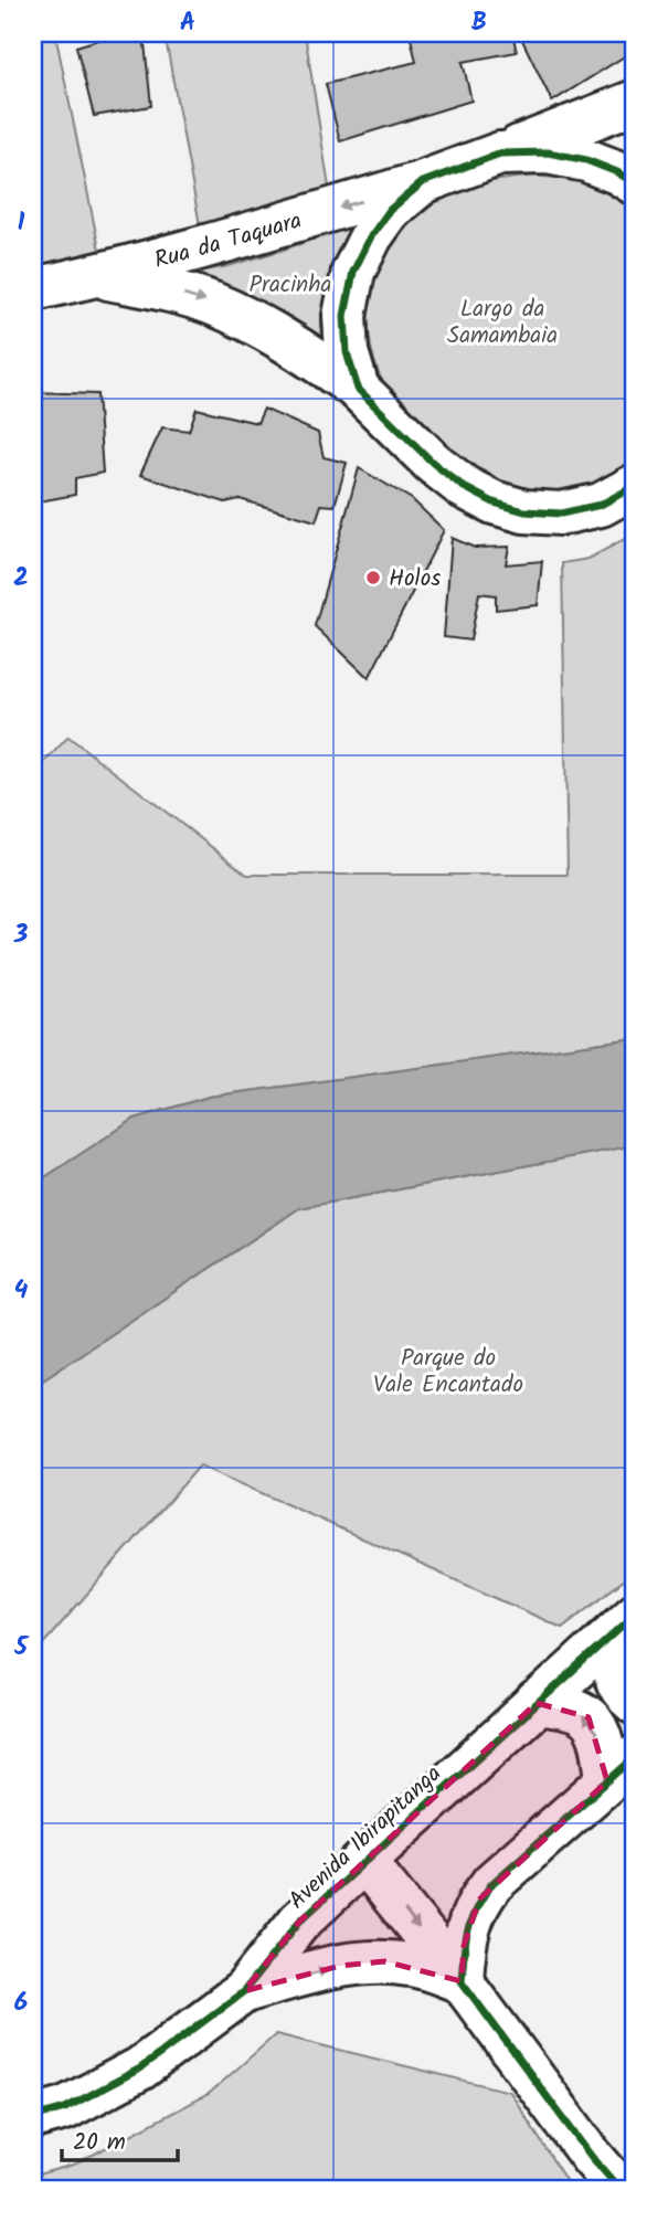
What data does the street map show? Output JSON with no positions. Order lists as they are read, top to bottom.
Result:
{
  "streets": {
    "street": ["Rua da Taquara", "Avenida Ibirapitanga"]
  },
  "one_way": ["Rua da Taquara"],
  "parks": ["Pracinha", "Largo da Samambaia", "Parque do Vale Encantado"],
  "places": ["Holos"],
  "scale_bar": "20 m",
  "grid": {
    "columns": ["A", "B"],
    "rows": [
      "1",
      "2",
      "3",
      "4",
      "5",
      "6"
    ]
  }
}
